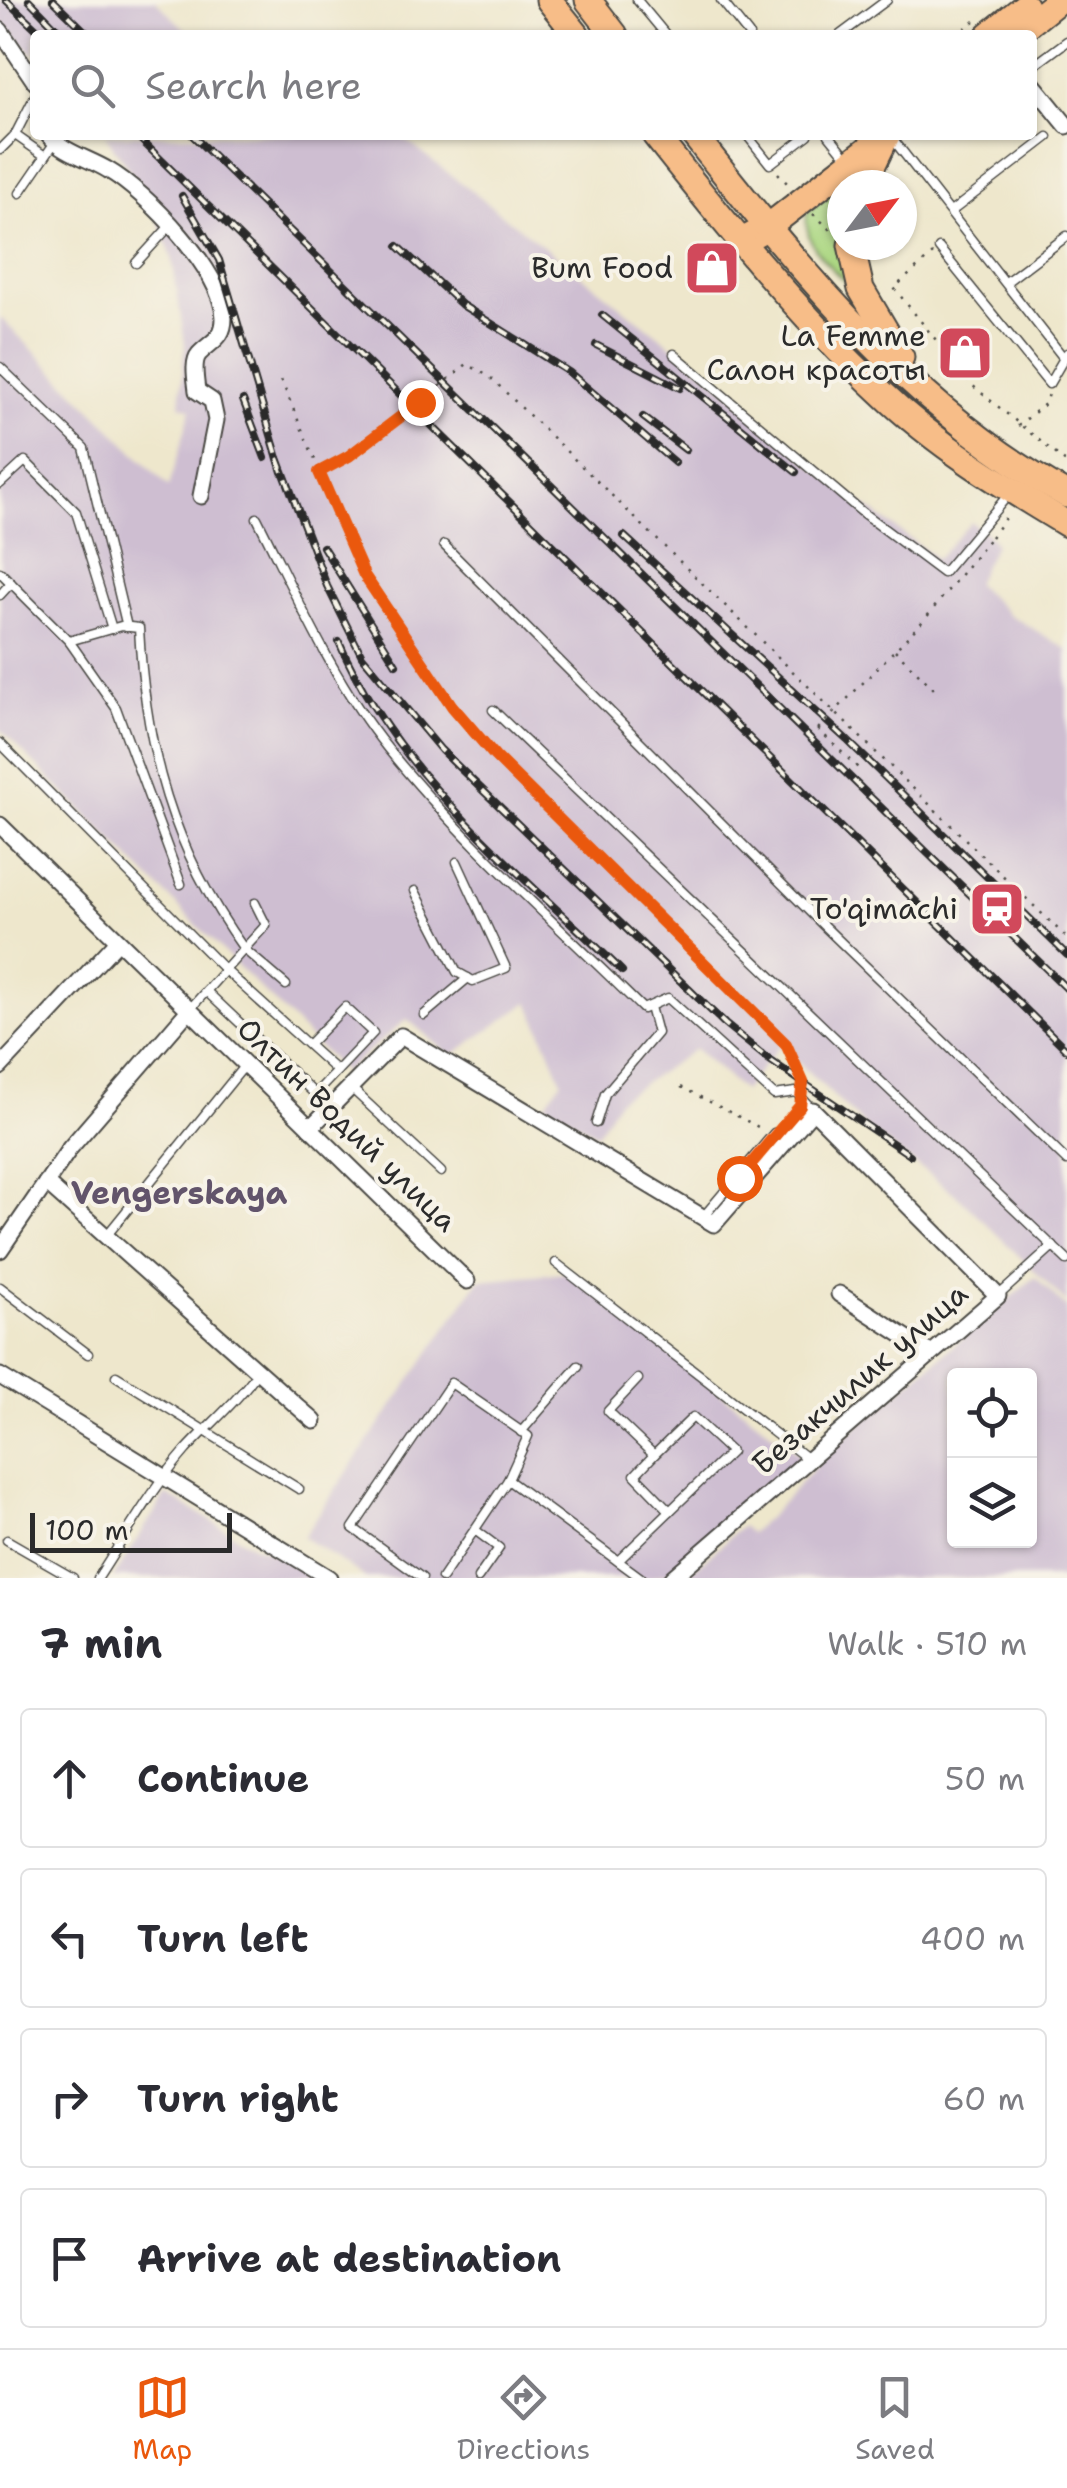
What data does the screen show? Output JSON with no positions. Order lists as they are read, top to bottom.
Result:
{
  "streets": {
    "street": ["Олтин Водий улица", "Безакчилик улица"]
  },
  "districts": ["Vengerskaya"],
  "places": {
    "shop": ["Bum Food", "La Femme Салон красоты"],
    "station": ["To'qimachi"]
  },
  "scale_bar": "100 m",
  "north": "top right",
  "page": {
    "search": "Search here",
    "scale": "100 m",
    "heading": ["7 min", "Walk · 510 m"],
    "list": [
      ["Continue", "50 m"],
      ["Turn left", "400 m"],
      ["Turn right", "60 m"],
      "Arrive at destination"
    ],
    "nav": ["Map", "Directions", "Saved"]
  }
}
